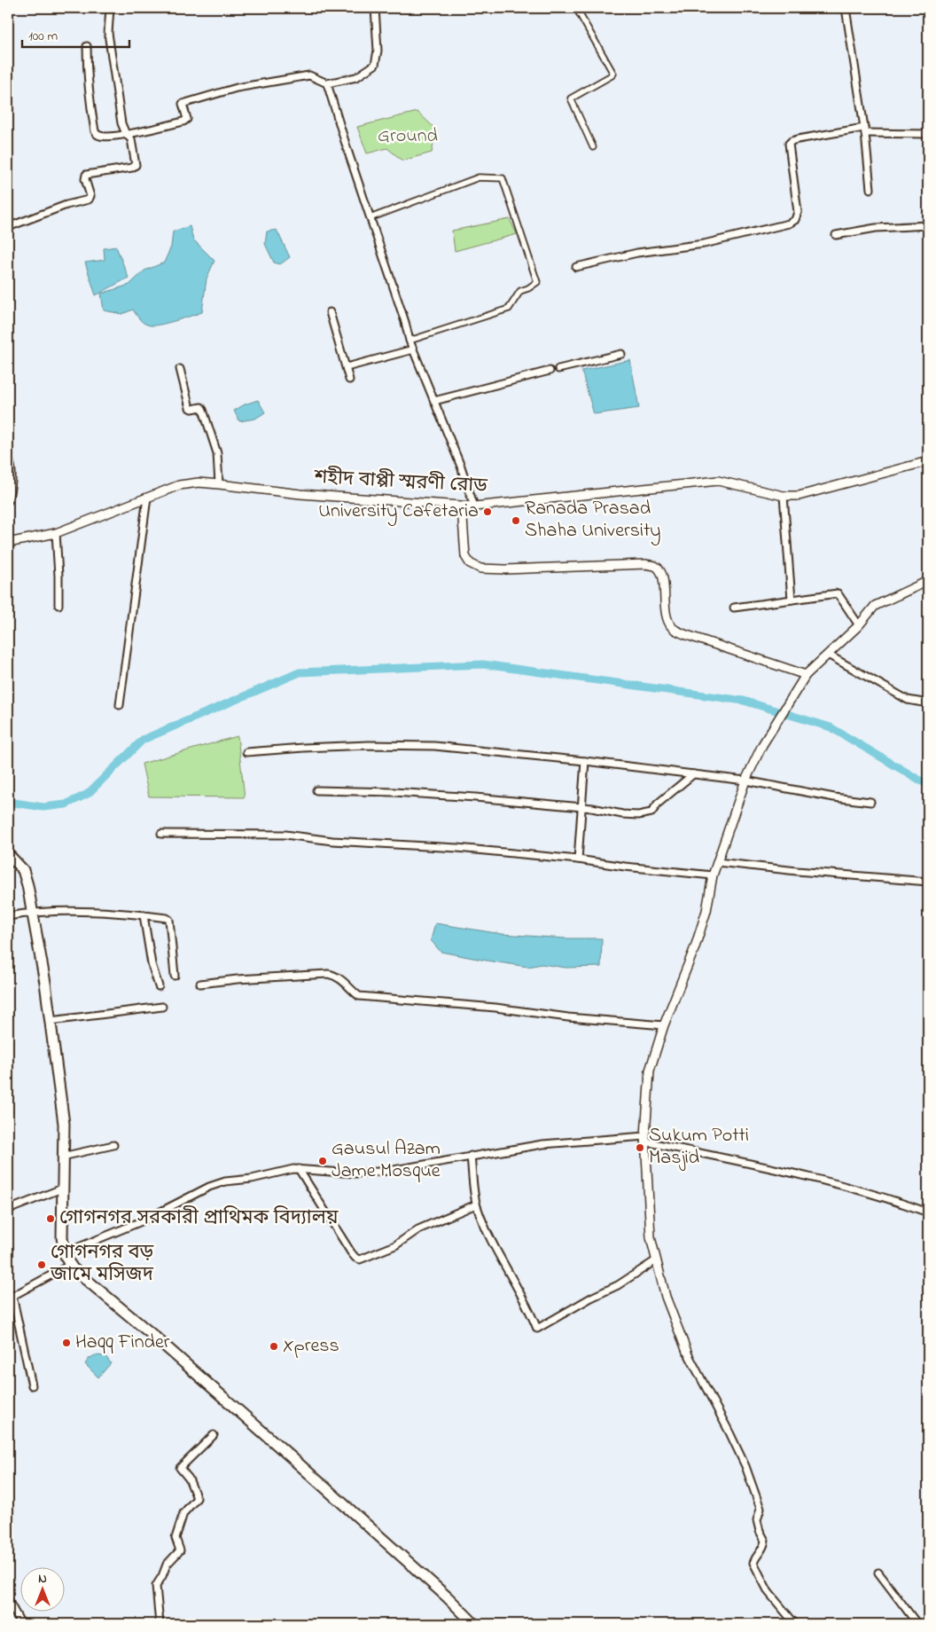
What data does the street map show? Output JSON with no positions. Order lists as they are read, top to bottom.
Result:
{
  "streets": {
    "street": ["শহীদ বাপ্পী স্মরণী রোড"]
  },
  "parks": ["Ground"],
  "places": [
    "University Cafetaria",
    "Ranada Prasad Shaha University",
    "Sukum Potti Masjid",
    "Gausul Azam Jame Mosque",
    "গোগনগর সরকারী প্রাথিমক বিদ্যালয়",
    "গোগনগর বড় জামে মসিজদ",
    "Haqq Finder",
    "Xpress"
  ],
  "scale_bar": "100 m",
  "north": "top"
}
